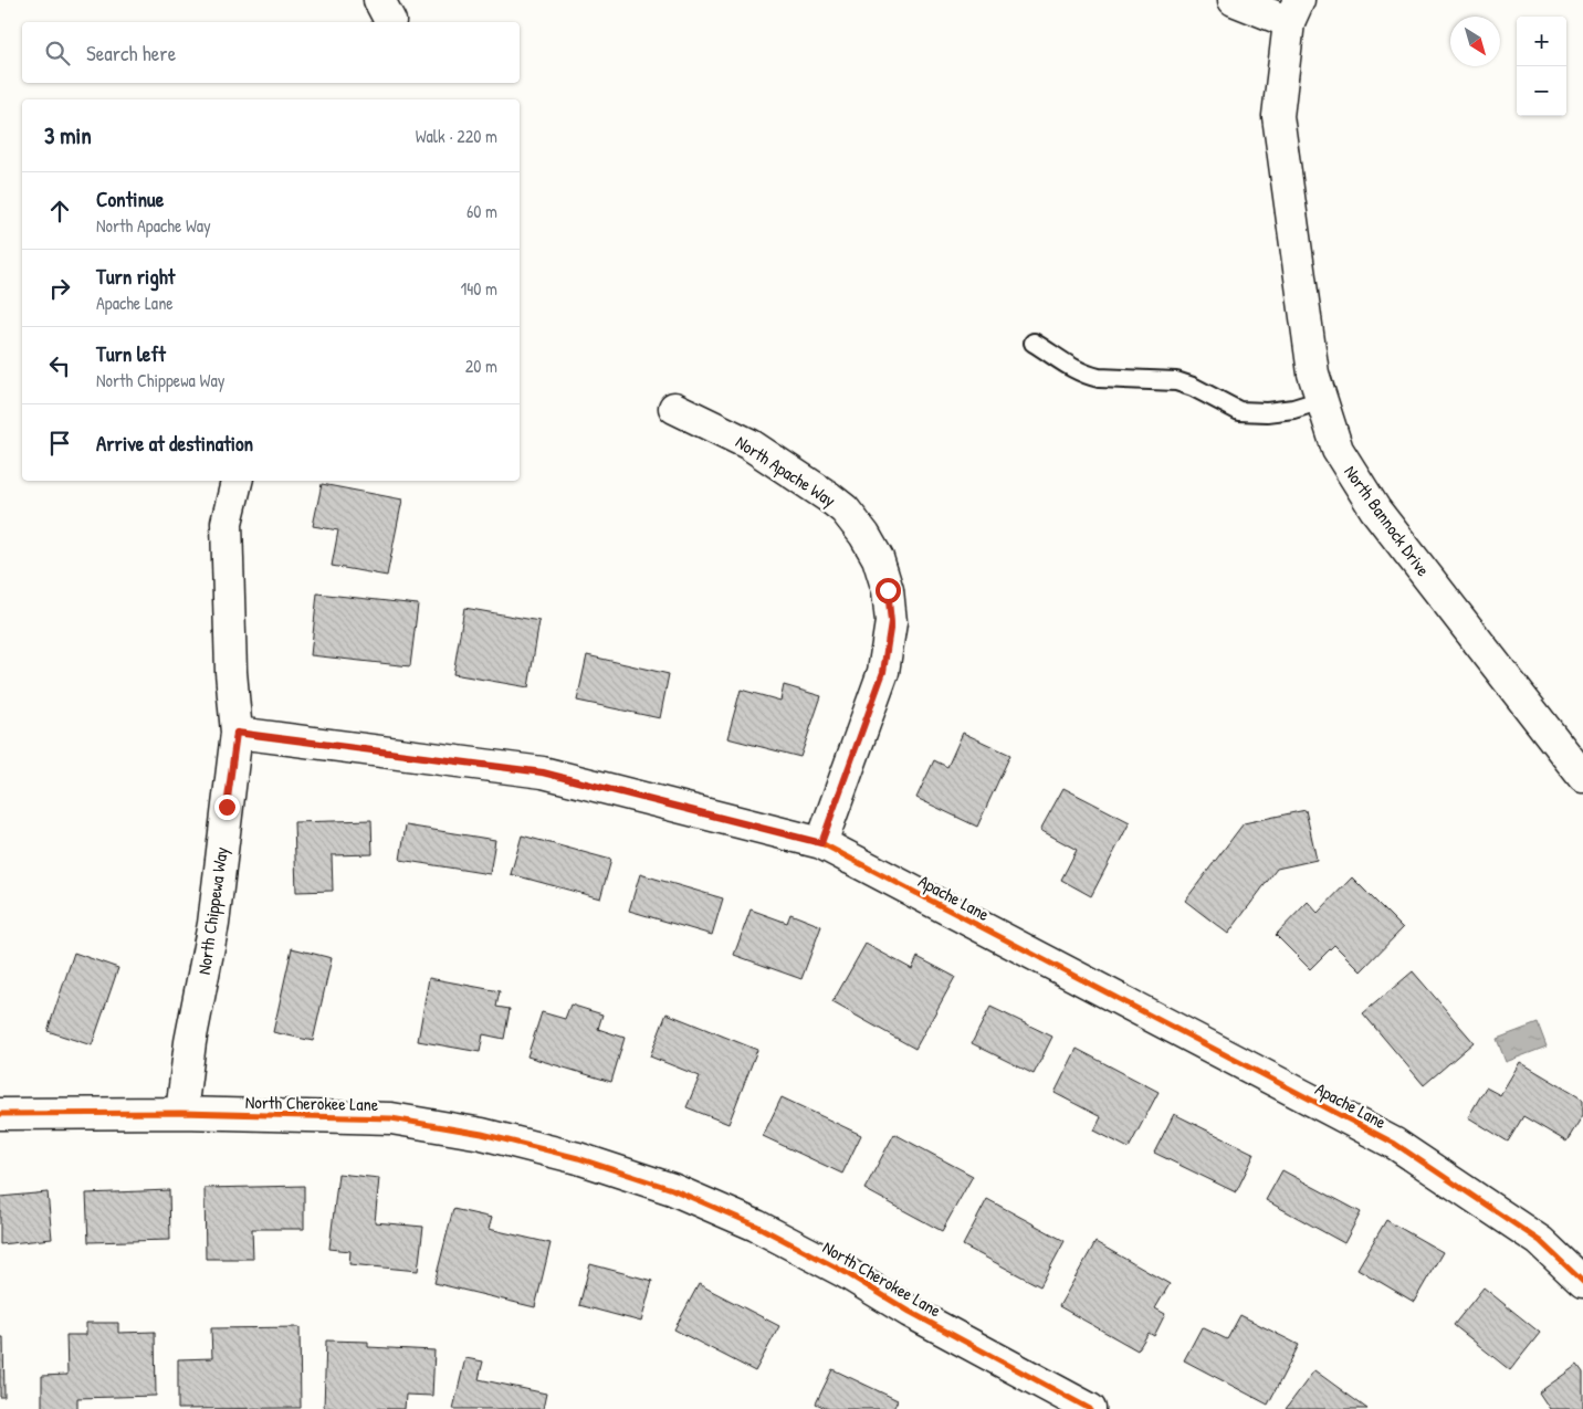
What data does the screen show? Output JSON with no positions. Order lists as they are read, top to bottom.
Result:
{
  "streets": {
    "street": [
      "North Apache Way",
      "North Bannock Drive",
      "Apache Lane",
      "North Chippewa Way",
      "North Cherokee Lane"
    ]
  },
  "crossings": [
    ["North Apache Way", "Apache Lane"],
    ["Apache Lane", "North Chippewa Way"],
    ["North Chippewa Way", "North Cherokee Lane"]
  ],
  "north": "bottom right",
  "page": {
    "map_buttons": ["+", "−"],
    "search": "Search here",
    "heading": ["3 min", "Walk · 220 m"],
    "list": [
      ["Continue", "North Apache Way", "60 m"],
      ["Turn right", "Apache Lane", "140 m"],
      ["Turn left", "North Chippewa Way", "20 m"],
      "Arrive at destination"
    ]
  }
}
